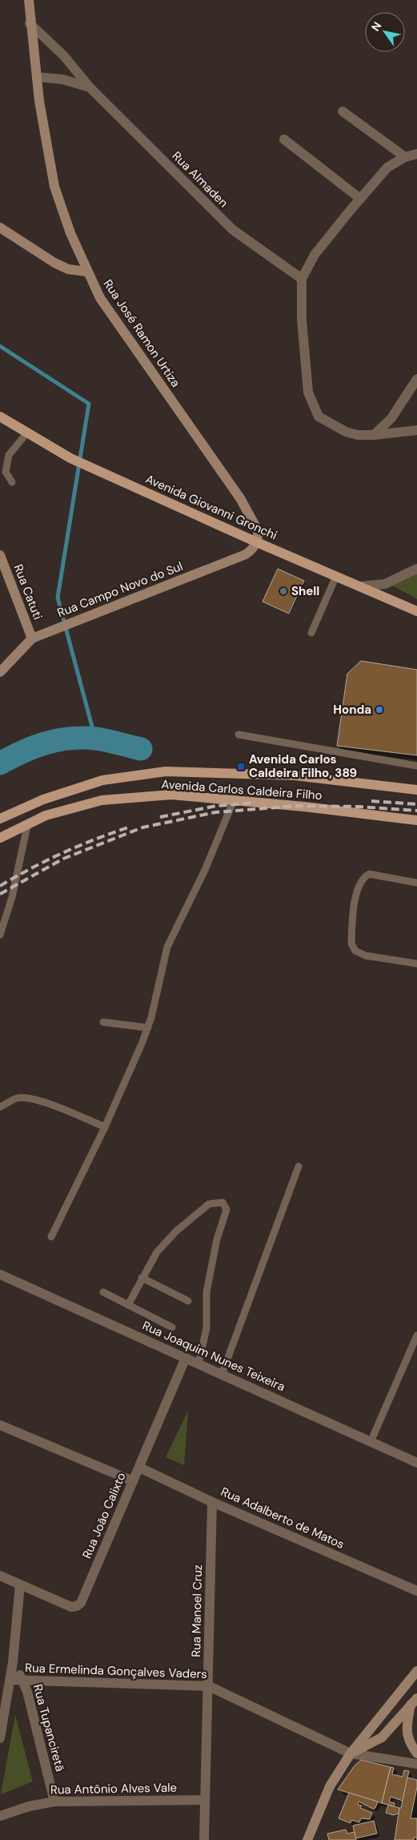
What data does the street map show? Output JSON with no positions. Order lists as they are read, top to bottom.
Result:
{
  "streets": {
    "main road": ["Avenida Giovanni Gronchi", "Avenida Carlos Caldeira Filho"],
    "street": [
      "Rua Almaden",
      "Rua José Ramon Urtiza",
      "Rua Campo Novo do Sul",
      "Rua Catuti",
      "Rua Joaquim Nunes Teixeira",
      "Rua João Calixto",
      "Rua Adalberto de Matos",
      "Rua Manoel Cruz",
      "Rua Ermelinda Gonçalves Vaders",
      "Rua Tupanciretã",
      "Rua Antônio Alves Vale"
    ]
  },
  "crossings": [
    ["Rua Almaden", "Rua José Ramon Urtiza"],
    ["Rua José Ramon Urtiza", "Avenida Giovanni Gronchi"],
    ["Rua José Ramon Urtiza", "Rua Campo Novo do Sul"],
    ["Avenida Giovanni Gronchi", "Rua Campo Novo do Sul"],
    ["Rua Campo Novo do Sul", "Rua Catuti"],
    ["Rua Joaquim Nunes Teixeira", "Rua João Calixto"],
    ["Rua João Calixto", "Rua Adalberto de Matos"],
    ["Rua Adalberto de Matos", "Rua Manoel Cruz"],
    ["Rua Manoel Cruz", "Rua Ermelinda Gonçalves Vaders"],
    ["Rua Manoel Cruz", "Rua Antônio Alves Vale"],
    ["Rua Ermelinda Gonçalves Vaders", "Rua Tupanciretã"],
    ["Rua Tupanciretã", "Rua Antônio Alves Vale"]
  ],
  "places": {
    "other": ["Shell", "Honda"],
    "transit": ["Avenida Carlos Caldeira Filho, 389"]
  },
  "north": "top left"
}
